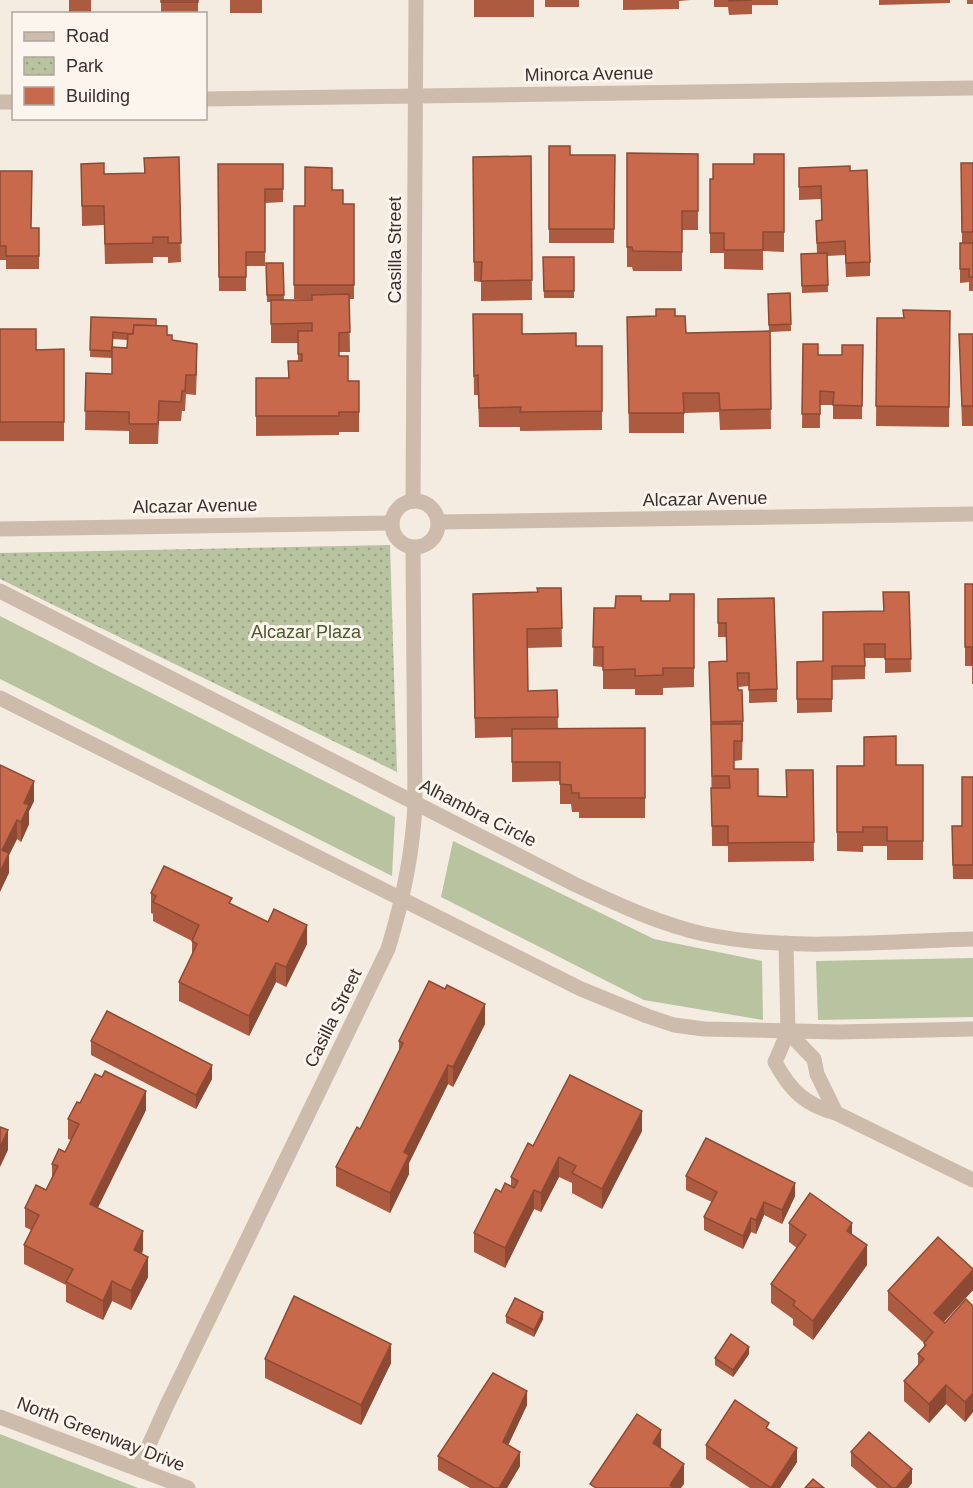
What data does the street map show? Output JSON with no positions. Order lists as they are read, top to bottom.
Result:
{
  "streets": {
    "street": [
      "Minorca Avenue",
      "Casilla Street",
      "Alcazar Avenue",
      "Alhambra Circle",
      "North Greenway Drive"
    ]
  },
  "crossings": [
    ["Minorca Avenue", "Casilla Street"],
    ["Casilla Street", "Alcazar Avenue"],
    ["Casilla Street", "Alhambra Circle"],
    ["Casilla Street", "North Greenway Drive"]
  ],
  "parks": ["Alcazar Plaza"],
  "legend": ["Road", "Park", "Building"]
}
